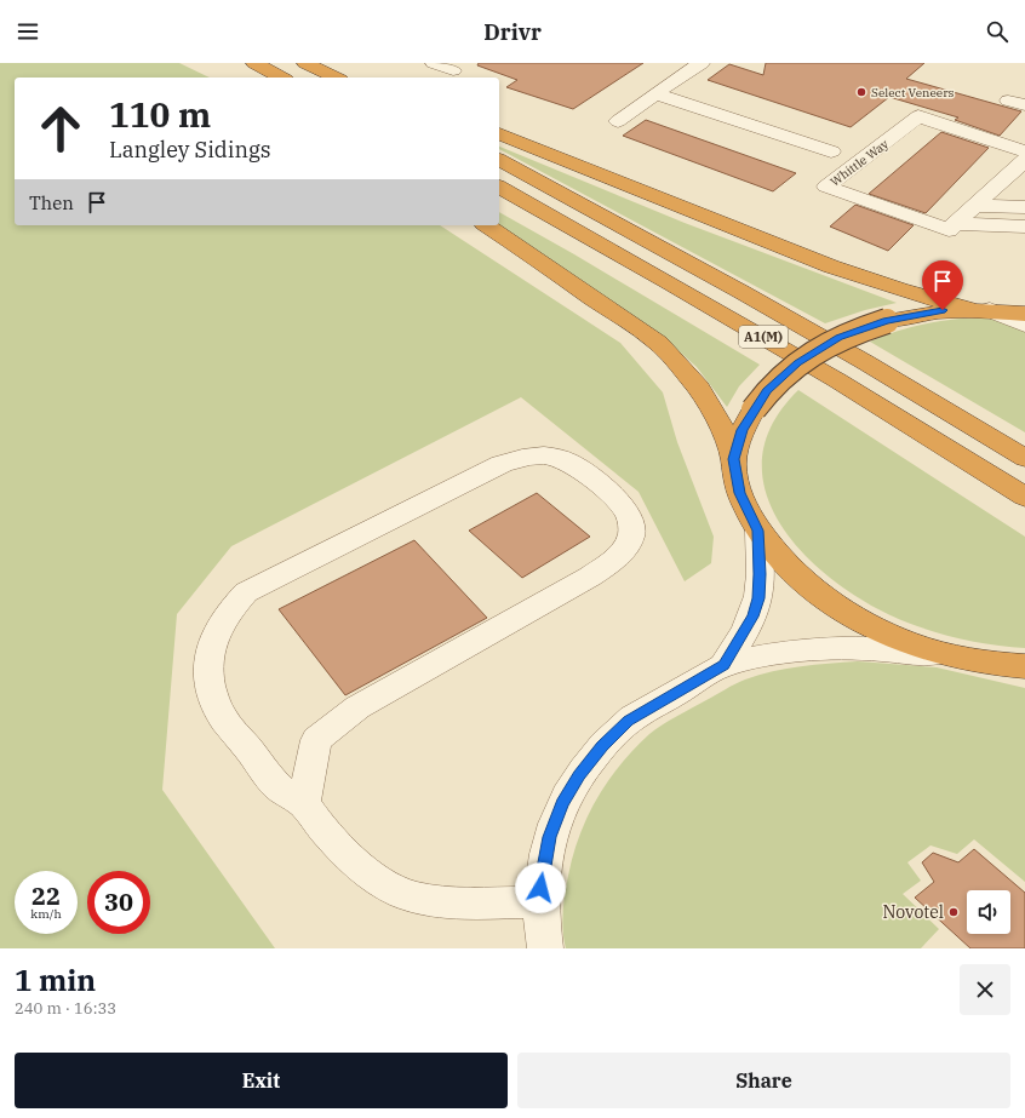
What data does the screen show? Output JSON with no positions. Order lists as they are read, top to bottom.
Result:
{
  "streets": {
    "highway": ["A1(M)"],
    "street": ["Whittle Way"]
  },
  "places": ["Select Veneers", "Novotel"],
  "page": {
    "header": "Drivr",
    "turn": ["110 m", "Langley Sidings"],
    "then": "Then",
    "speed": "22 km/h",
    "limit": "30",
    "heading": ["1 min", "240 m · 16:33"],
    "buttons": ["Exit", "Share"]
  }
}
